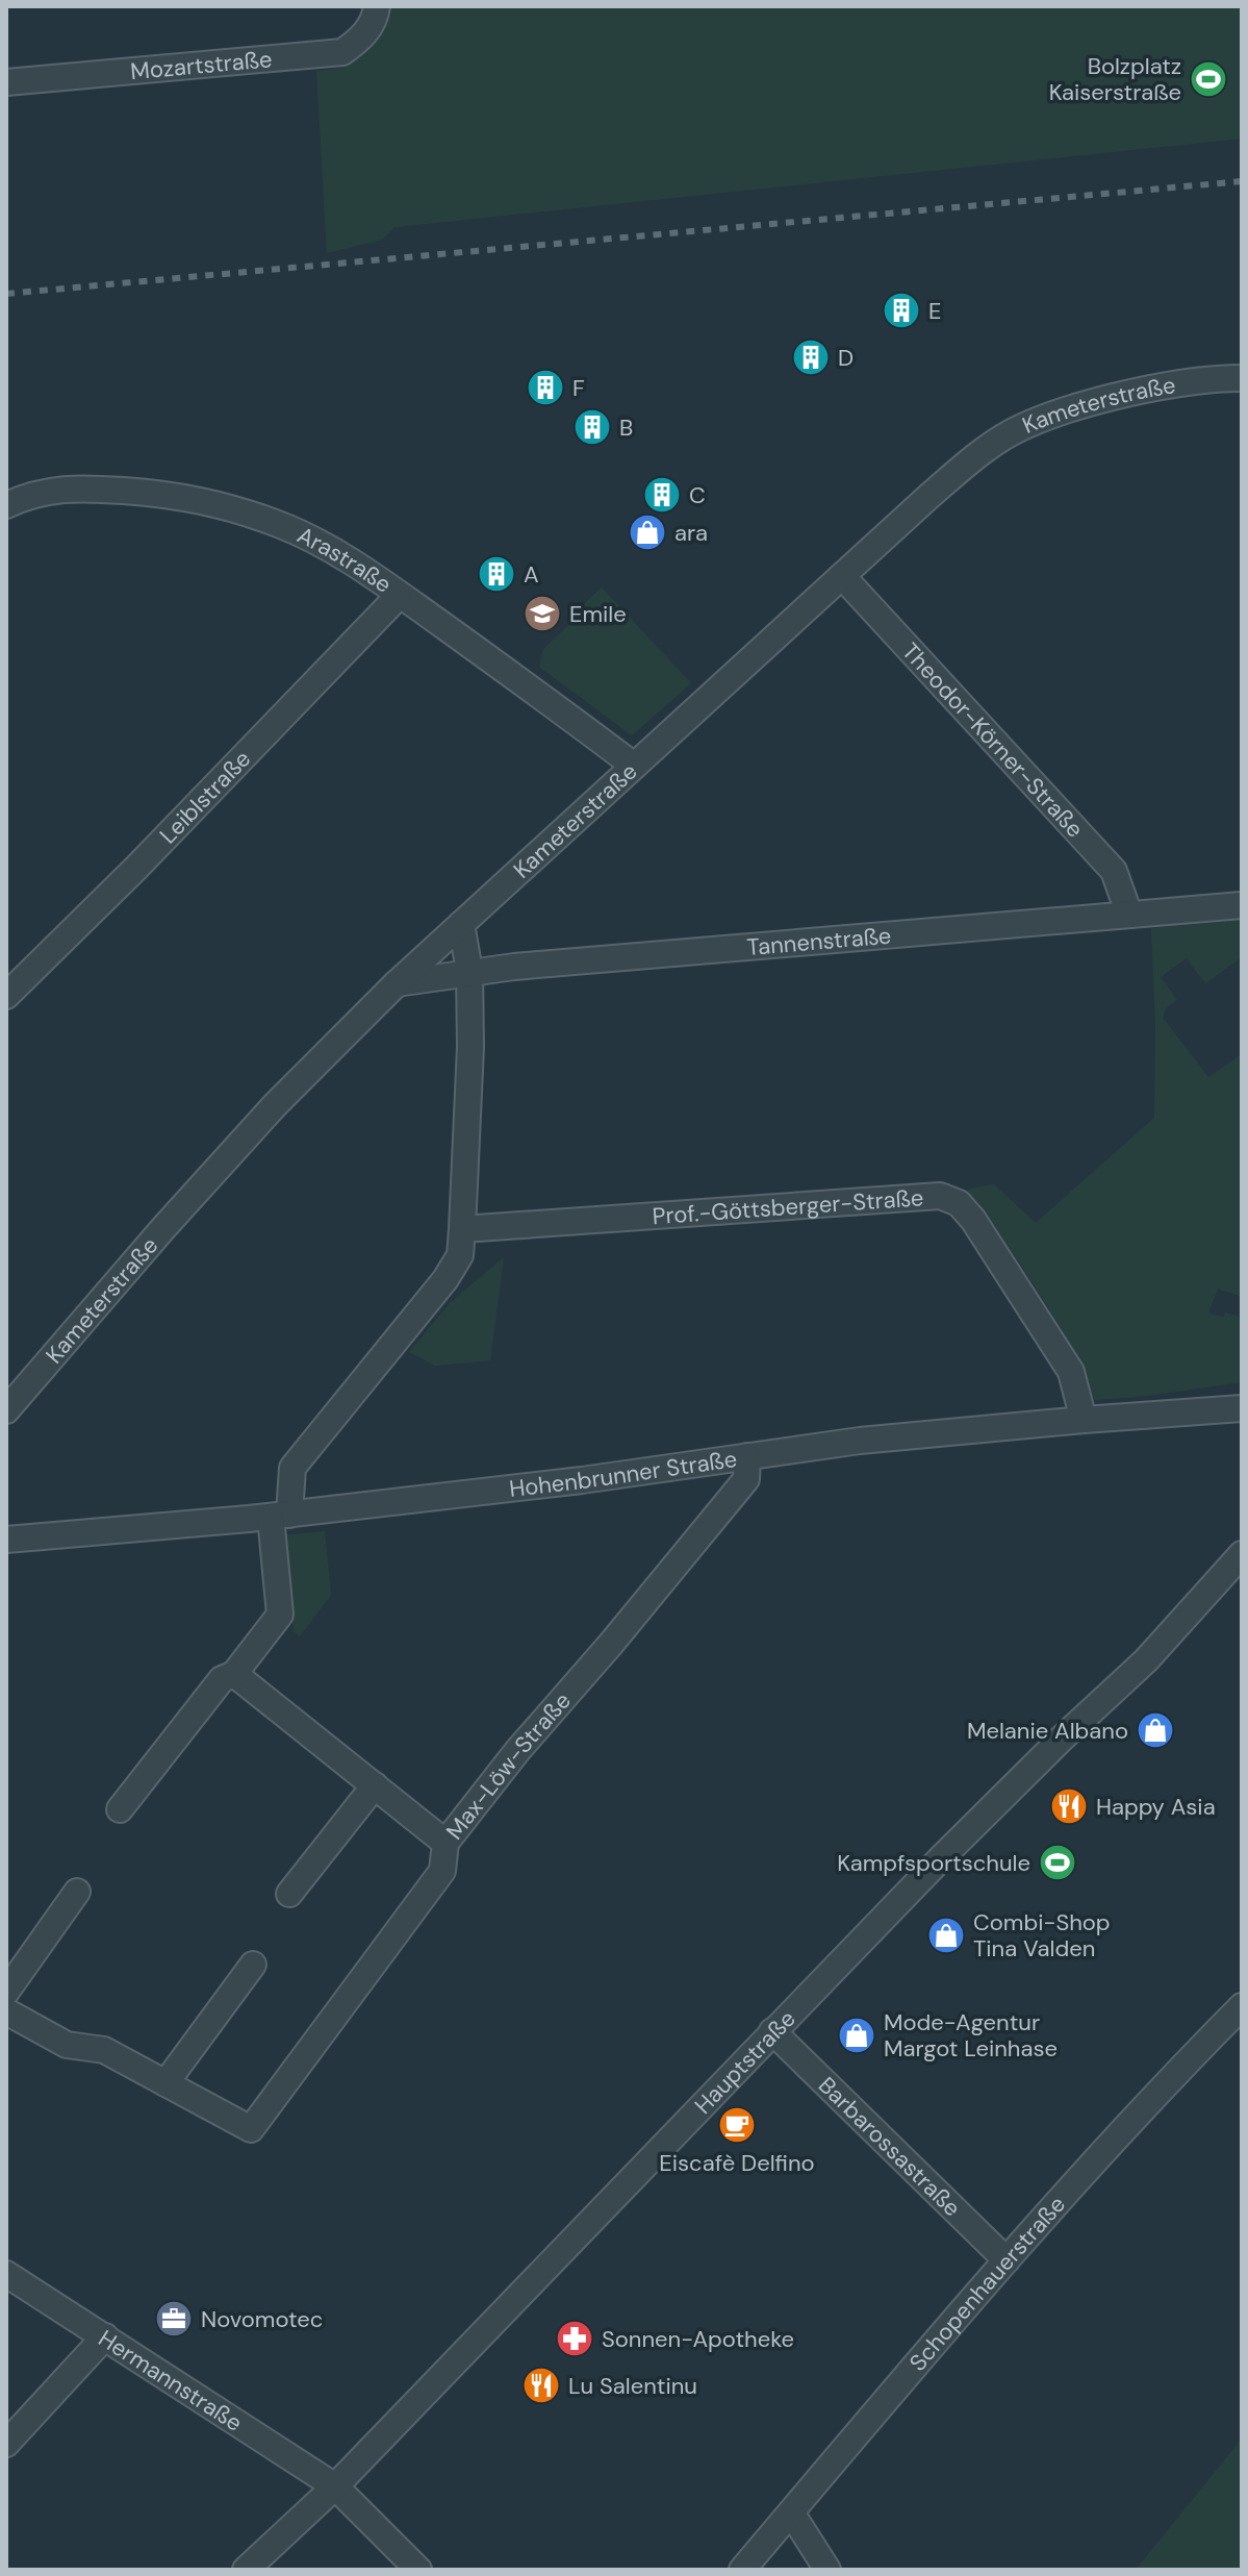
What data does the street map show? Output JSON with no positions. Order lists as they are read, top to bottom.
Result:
{
  "streets": {
    "street": [
      "Mozartstraße",
      "Kameterstraße",
      "Arastraße",
      "Theodor-Körner-Straße",
      "Leiblstraße",
      "Tannenstraße",
      "Prof.-Göttsberger-Straße",
      "Hohenbrunner Straße",
      "Max-Löw-Straße",
      "Hauptstraße",
      "Barbarossastraße",
      "Schopenhauerstraße",
      "Hermannstraße"
    ]
  },
  "crossings": [
    ["Kameterstraße", "Arastraße"],
    ["Kameterstraße", "Theodor-Körner-Straße"],
    ["Kameterstraße", "Tannenstraße"],
    ["Arastraße", "Leiblstraße"],
    ["Theodor-Körner-Straße", "Tannenstraße"],
    ["Prof.-Göttsberger-Straße", "Hohenbrunner Straße"],
    ["Hohenbrunner Straße", "Max-Löw-Straße"],
    ["Hauptstraße", "Barbarossastraße"],
    ["Hauptstraße", "Hermannstraße"],
    ["Barbarossastraße", "Schopenhauerstraße"]
  ],
  "places": {
    "sports": ["Bolzplatz Kaiserstraße", "Kampfsportschule"],
    "building": [
      "E",
      "D",
      "F",
      "B",
      "C",
      "A"
    ],
    "shop": [
      "ara",
      "Melanie Albano",
      "Combi-Shop Tina Valden",
      "Mode-Agentur Margot Leinhase"
    ],
    "school or university": ["Emile"],
    "restaurant": ["Happy Asia", "Lu Salentinu"],
    "cafe": ["Eiscafè Delfino"],
    "office": ["Novomotec"],
    "pharmacy": ["Sonnen-Apotheke"]
  }
}
